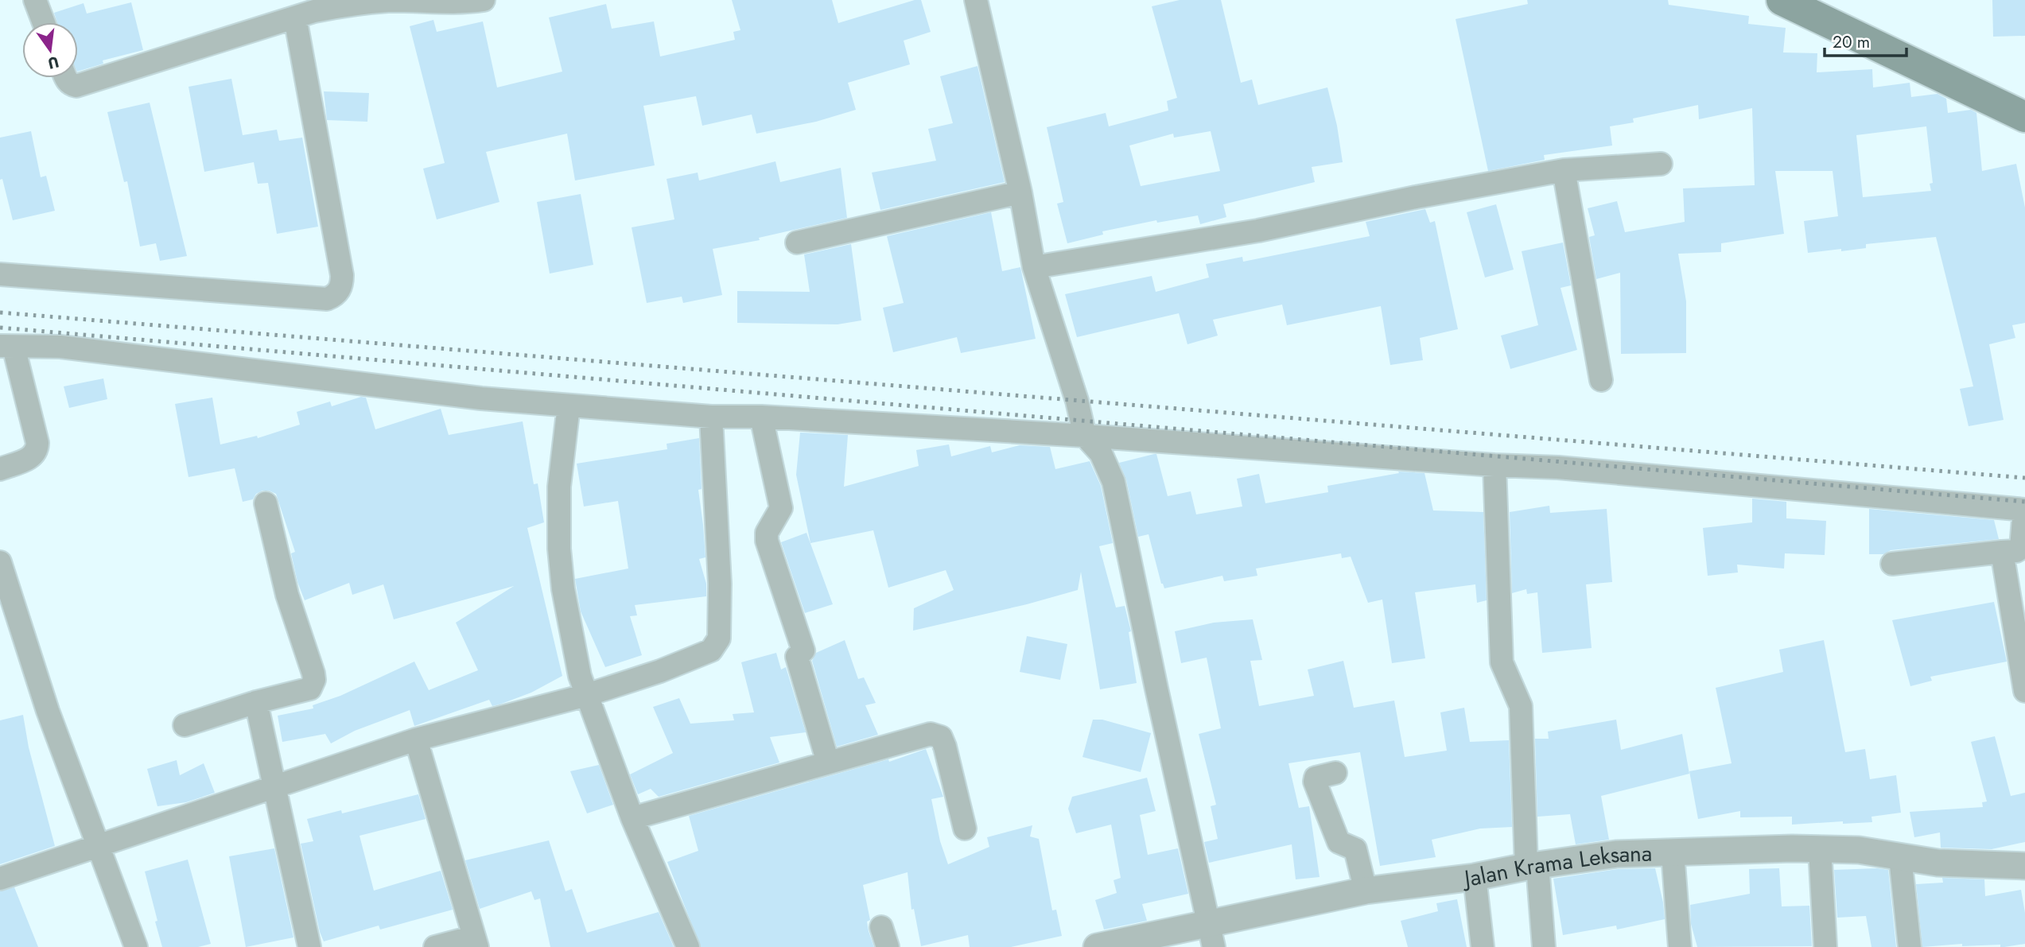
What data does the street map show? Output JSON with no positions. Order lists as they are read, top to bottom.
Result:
{
  "streets": {
    "street": ["Jalan Krama Leksana"]
  },
  "scale_bar": "20 m",
  "north": "bottom"
}
